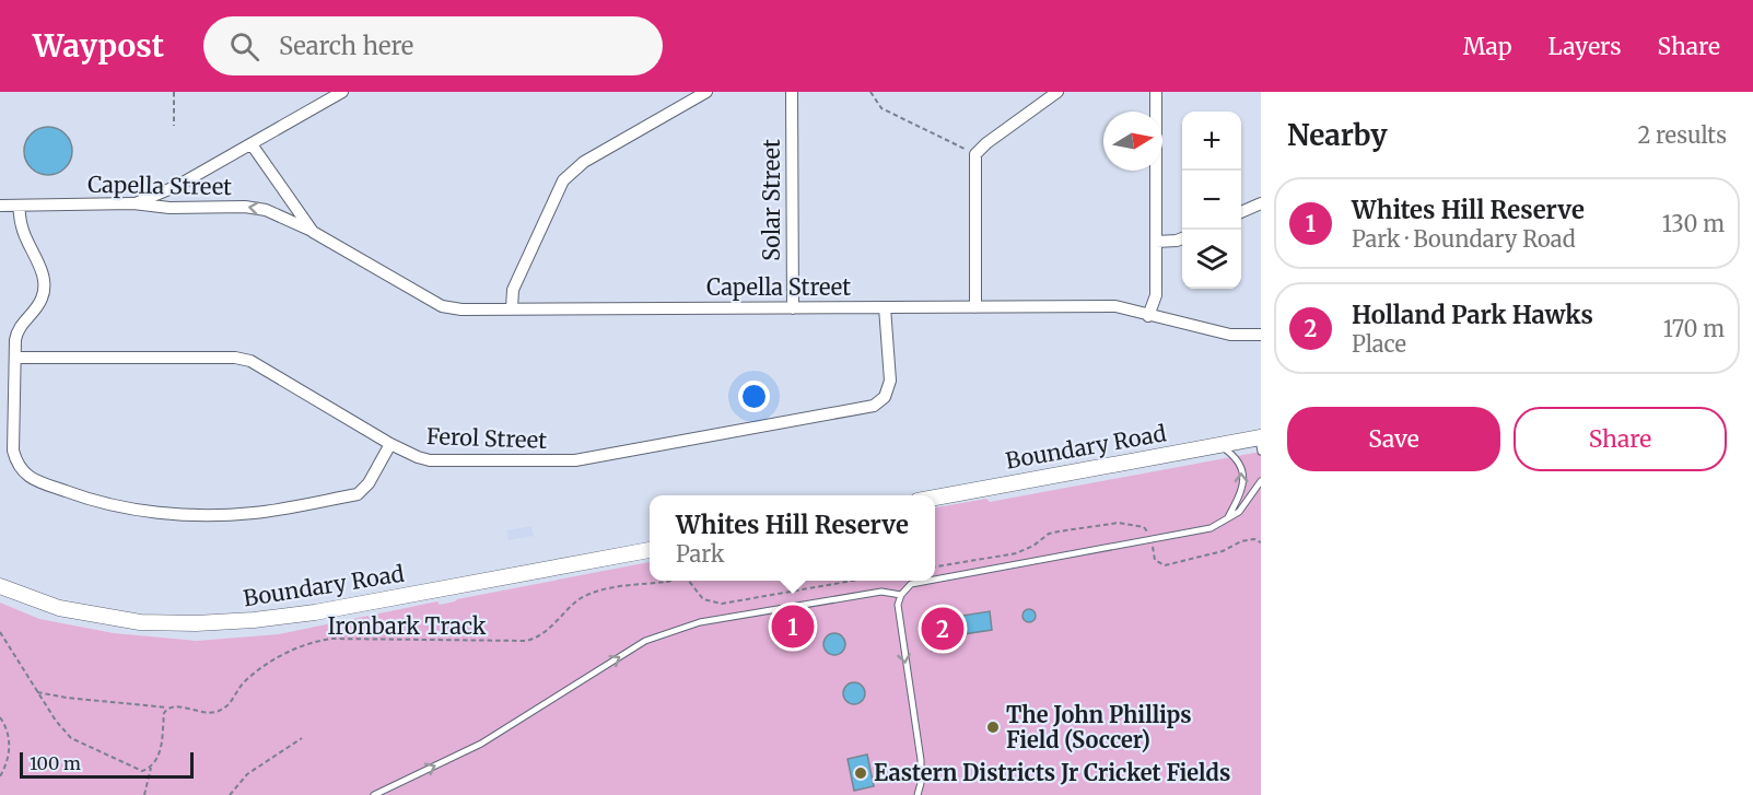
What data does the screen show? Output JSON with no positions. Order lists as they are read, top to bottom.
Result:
{
  "streets": {
    "main road": ["Boundary Road"],
    "street": ["Capella Street", "Solar Street", "Ferol Street"],
    "path": ["Ironbark Track"]
  },
  "crossings": [
    ["Capella Street", "Solar Street"],
    ["Capella Street", "Ferol Street"]
  ],
  "places": ["The John Phillips Field (Soccer)", "Eastern Districts Jr Cricket Fields"],
  "scale_bar": "100 m",
  "north": "right",
  "page": {
    "header": "Waypost",
    "search": "Search here",
    "nav": ["Map", "Layers", "Share"],
    "heading": ["Nearby", "2 results"],
    "map_buttons": ["+", "−"],
    "list": [
      {
        "mark": "1",
        "name": "Whites Hill Reserve",
        "note": "Park · Boundary Road",
        "value": "130 m"
      },
      {
        "mark": "2",
        "name": "Holland Park Hawks",
        "note": "Place",
        "value": "170 m"
      }
    ],
    "buttons": ["Save", "Share"],
    "popup": ["Whites Hill Reserve", "Park"],
    "pins": ["1", "2"],
    "scale": "100 m"
  }
}
